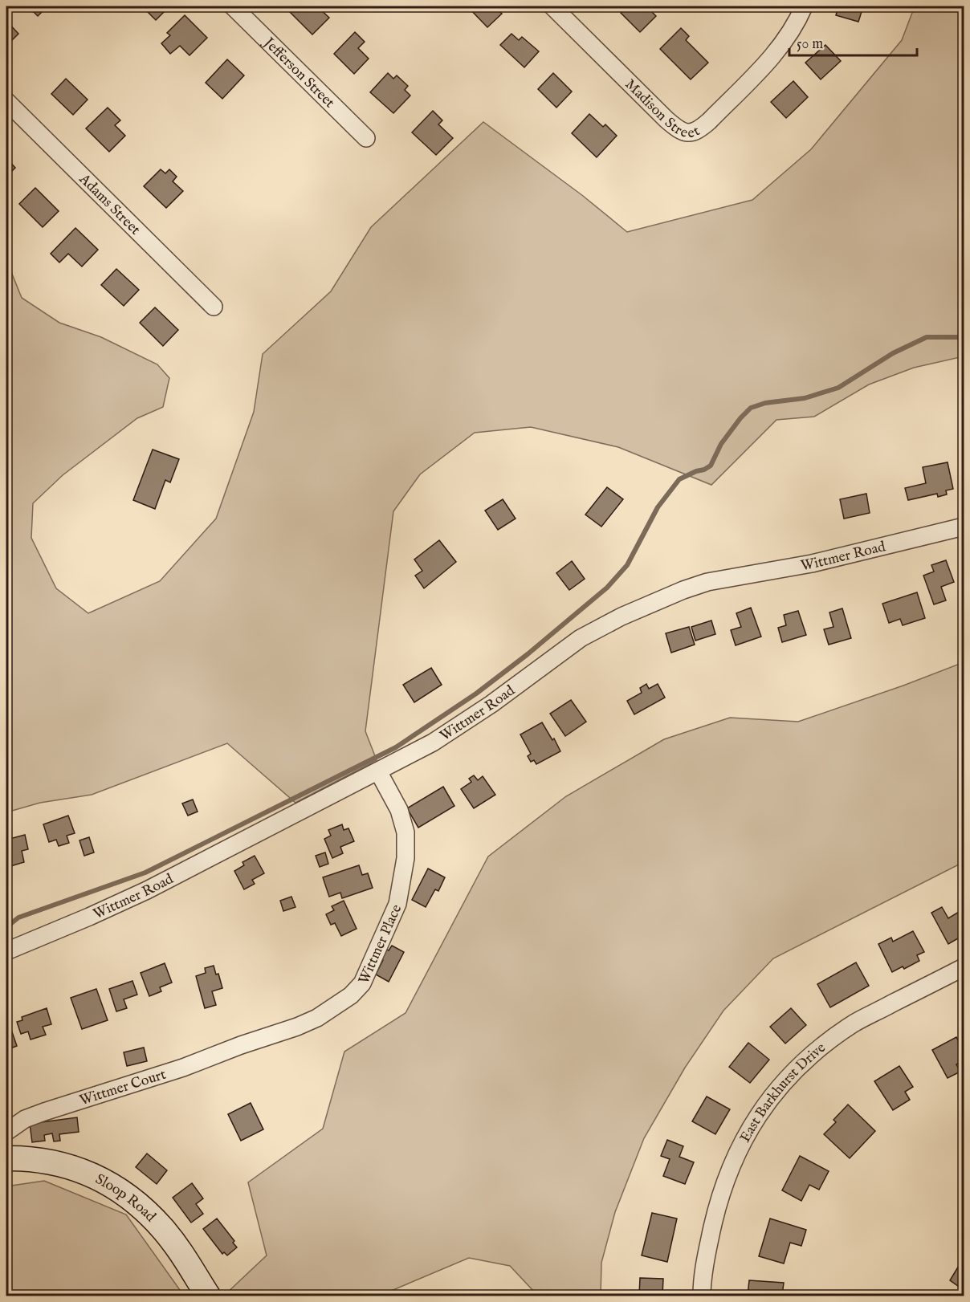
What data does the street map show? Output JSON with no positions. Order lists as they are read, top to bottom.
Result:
{
  "streets": {
    "street": [
      "Jefferson Street",
      "Madison Street",
      "Adams Street",
      "Wittmer Road",
      "Wittmer Place",
      "Wittmer Court",
      "East Barkhurst Drive",
      "Sloop Road"
    ]
  },
  "crossings": [
    ["Wittmer Road", "Wittmer Place"],
    ["Wittmer Place", "Wittmer Court"]
  ],
  "scale_bar": "50 m"
}
